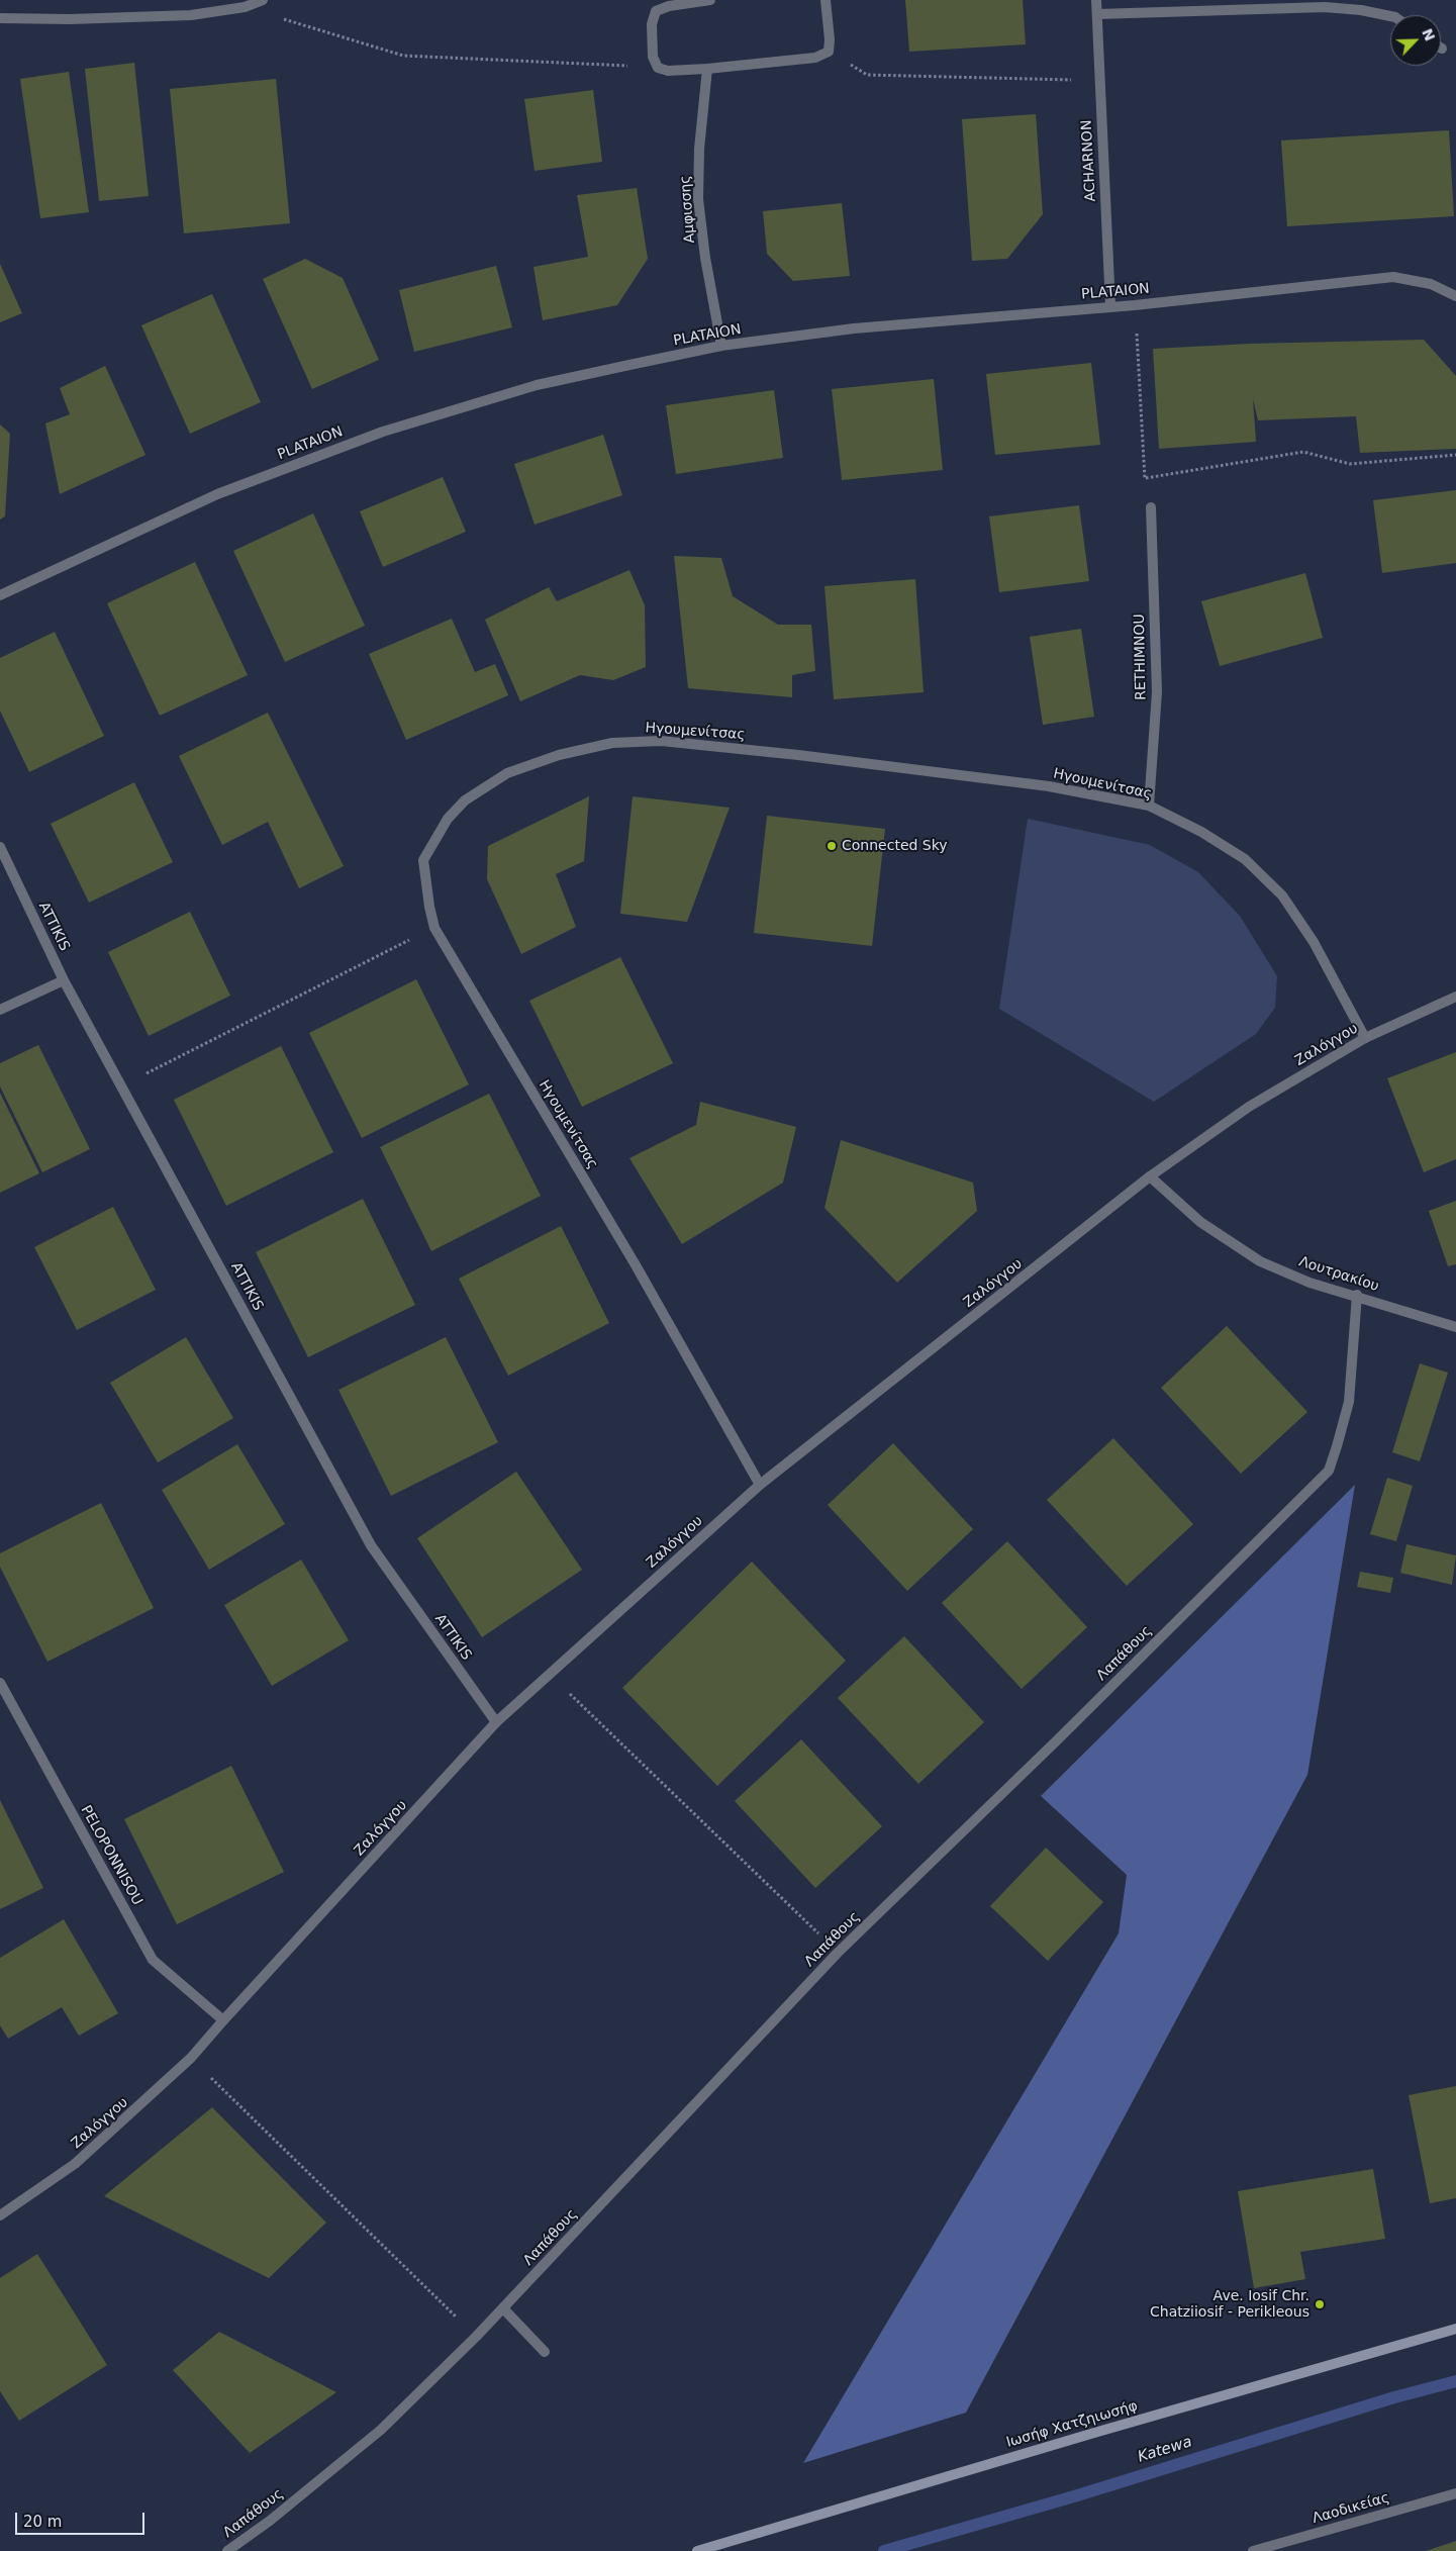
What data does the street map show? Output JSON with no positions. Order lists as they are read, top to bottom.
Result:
{
  "streets": {
    "main road": ["Ιωσήφ Χατζηιωσήφ"],
    "street": [
      "ACHARNON",
      "Αμφισσης",
      "PLATAION",
      "RETHIMNOU",
      "Ηγουμενίτσας",
      "ATTIKIS",
      "Ζαλόγγου",
      "Λουτρακίου",
      "Λαπάθους",
      "PELOPONNISOU",
      "Λαοδικείας"
    ]
  },
  "crossings": [
    ["ACHARNON", "PLATAION"],
    ["Αμφισσης", "PLATAION"],
    ["RETHIMNOU", "Ηγουμενίτσας"],
    ["Ηγουμενίτσας", "Ζαλόγγου"],
    ["ATTIKIS", "Ζαλόγγου"],
    ["Ζαλόγγου", "Λουτρακίου"],
    ["Ζαλόγγου", "PELOPONNISOU"],
    ["Λουτρακίου", "Λαπάθους"]
  ],
  "water": ["Katewa"],
  "places": ["Connected Sky", "Ave. Iosif Chr. Chatziiosif - Perikleous"],
  "scale_bar": "20 m",
  "north": "top right"
}
